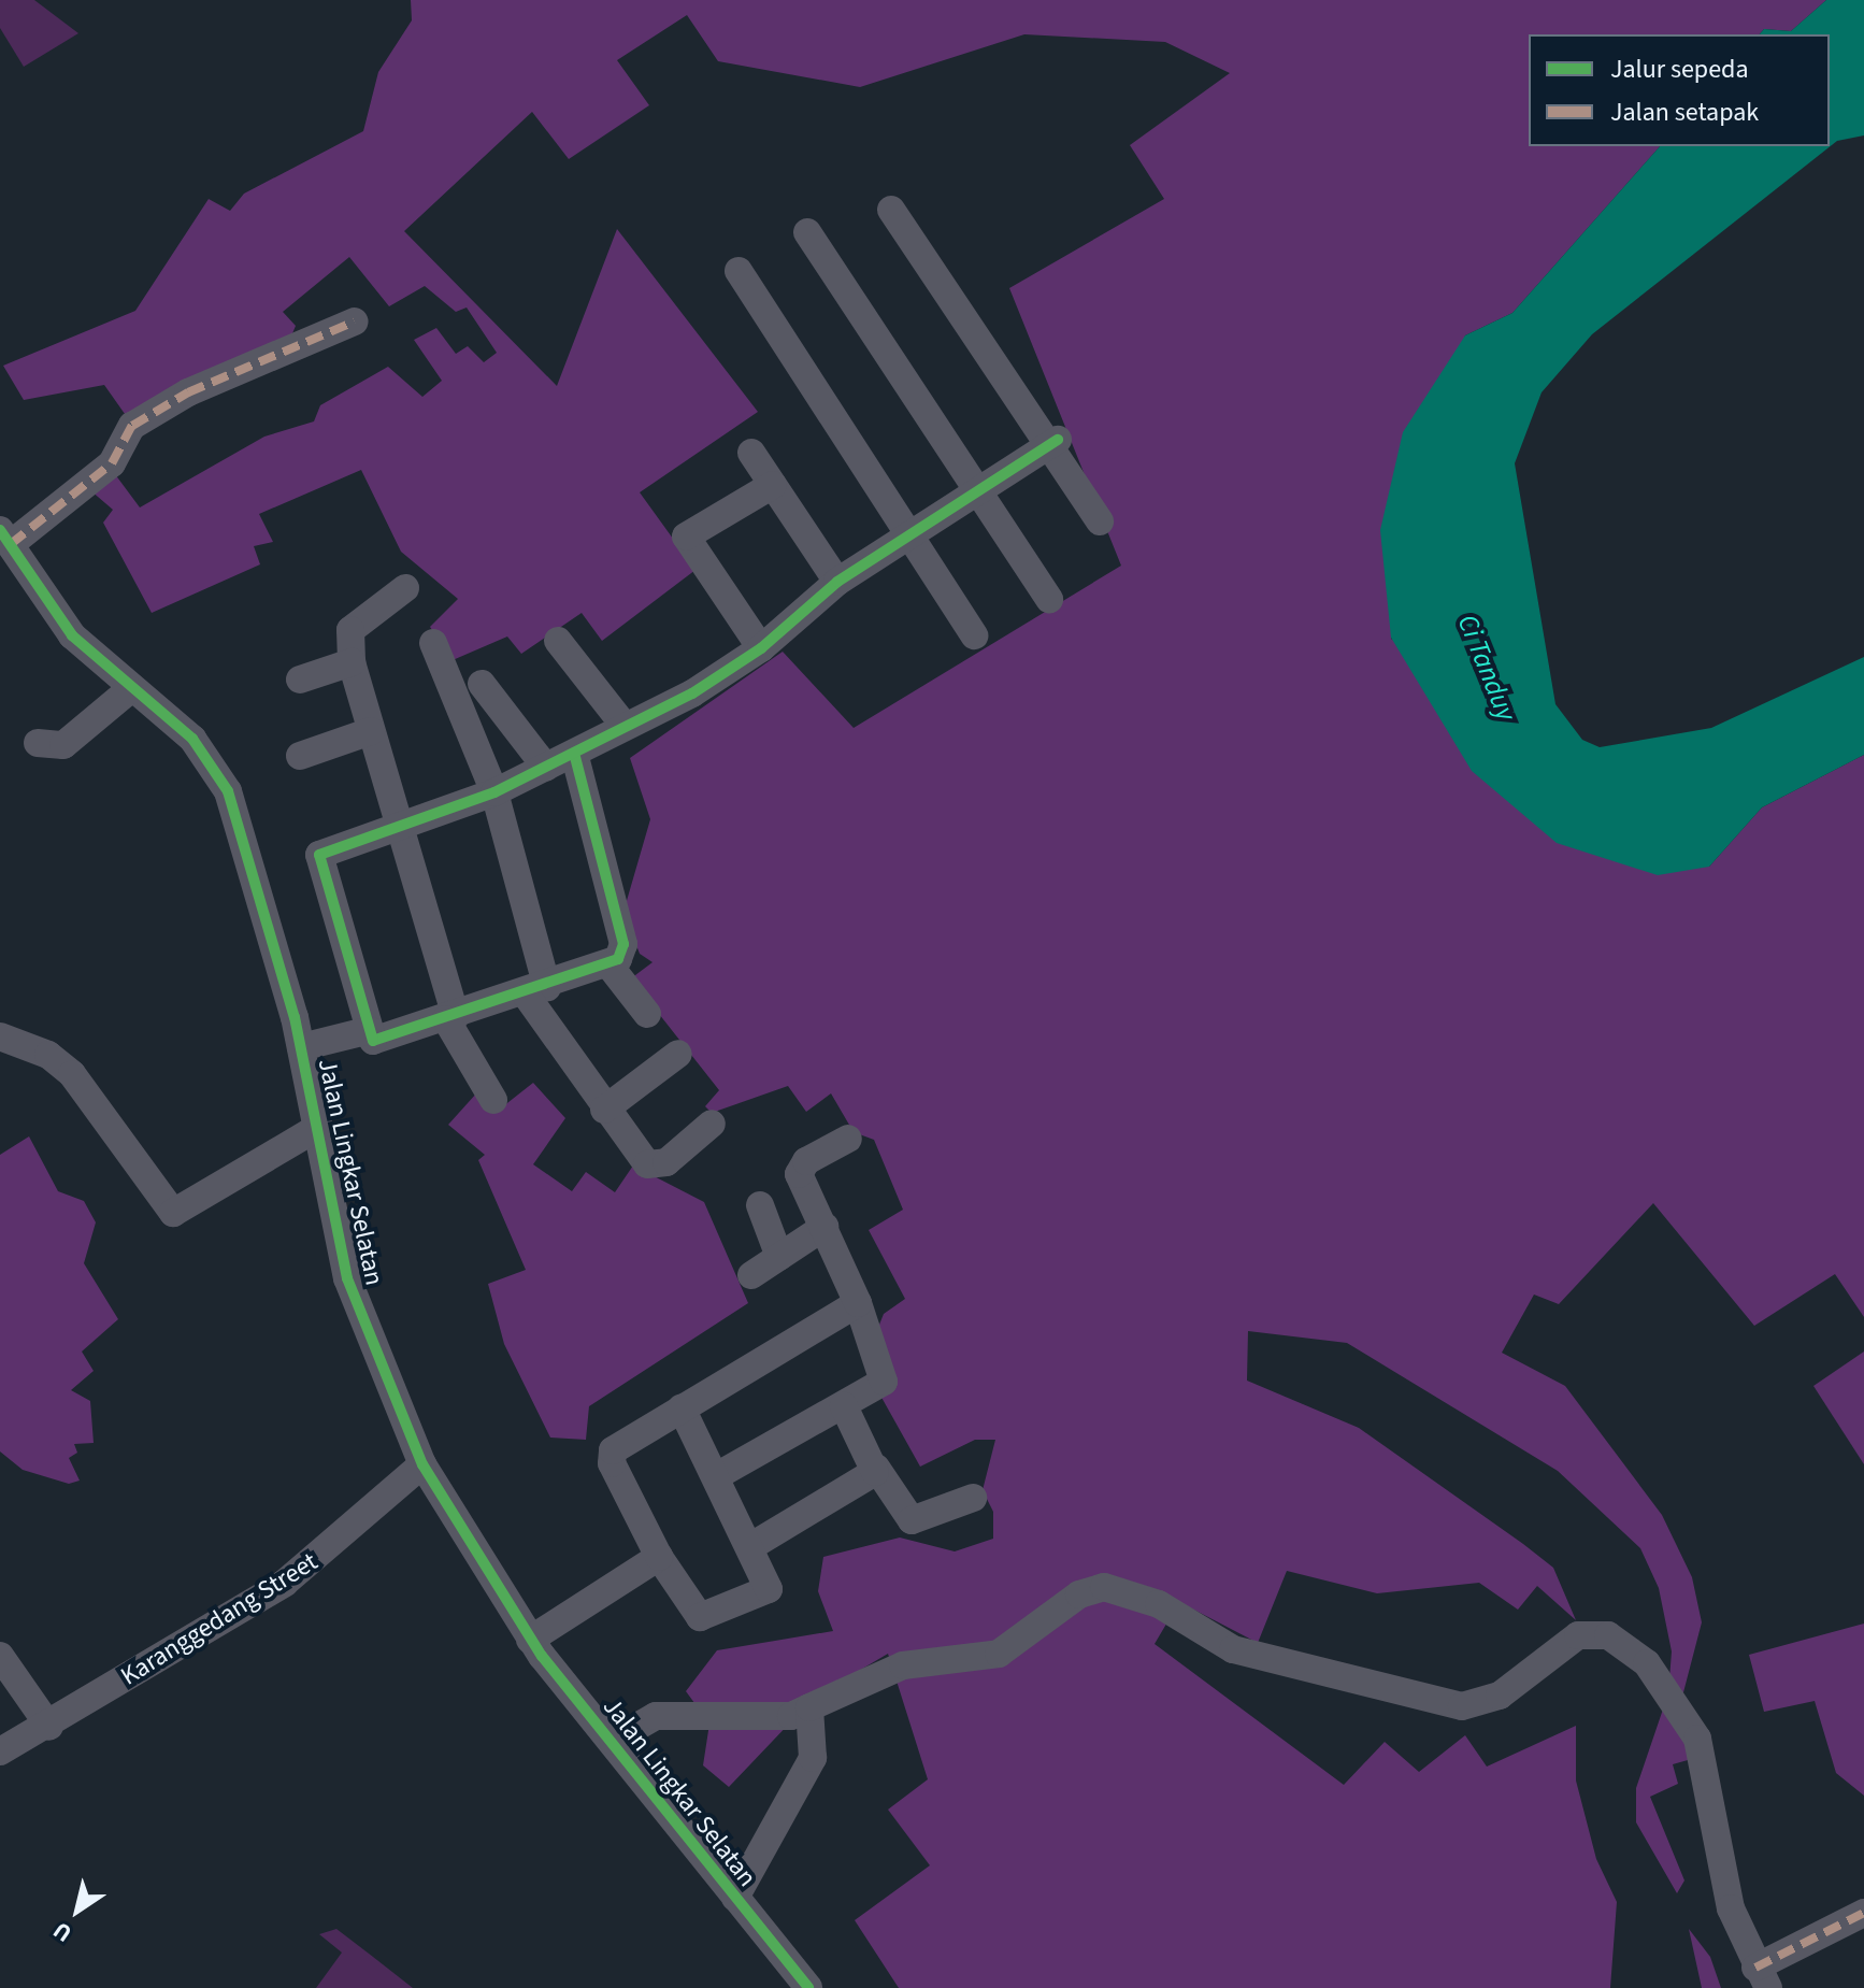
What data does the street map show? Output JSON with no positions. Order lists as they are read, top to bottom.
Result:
{
  "streets": {
    "street": ["Jalan Lingkar Selatan", "Karanggedang Street"]
  },
  "crossings": [
    ["Jalan Lingkar Selatan", "Karanggedang Street"]
  ],
  "water": ["Ci Tanduy"],
  "legend": ["Jalur sepeda", "Jalan setapak"],
  "north": "bottom left"
}
